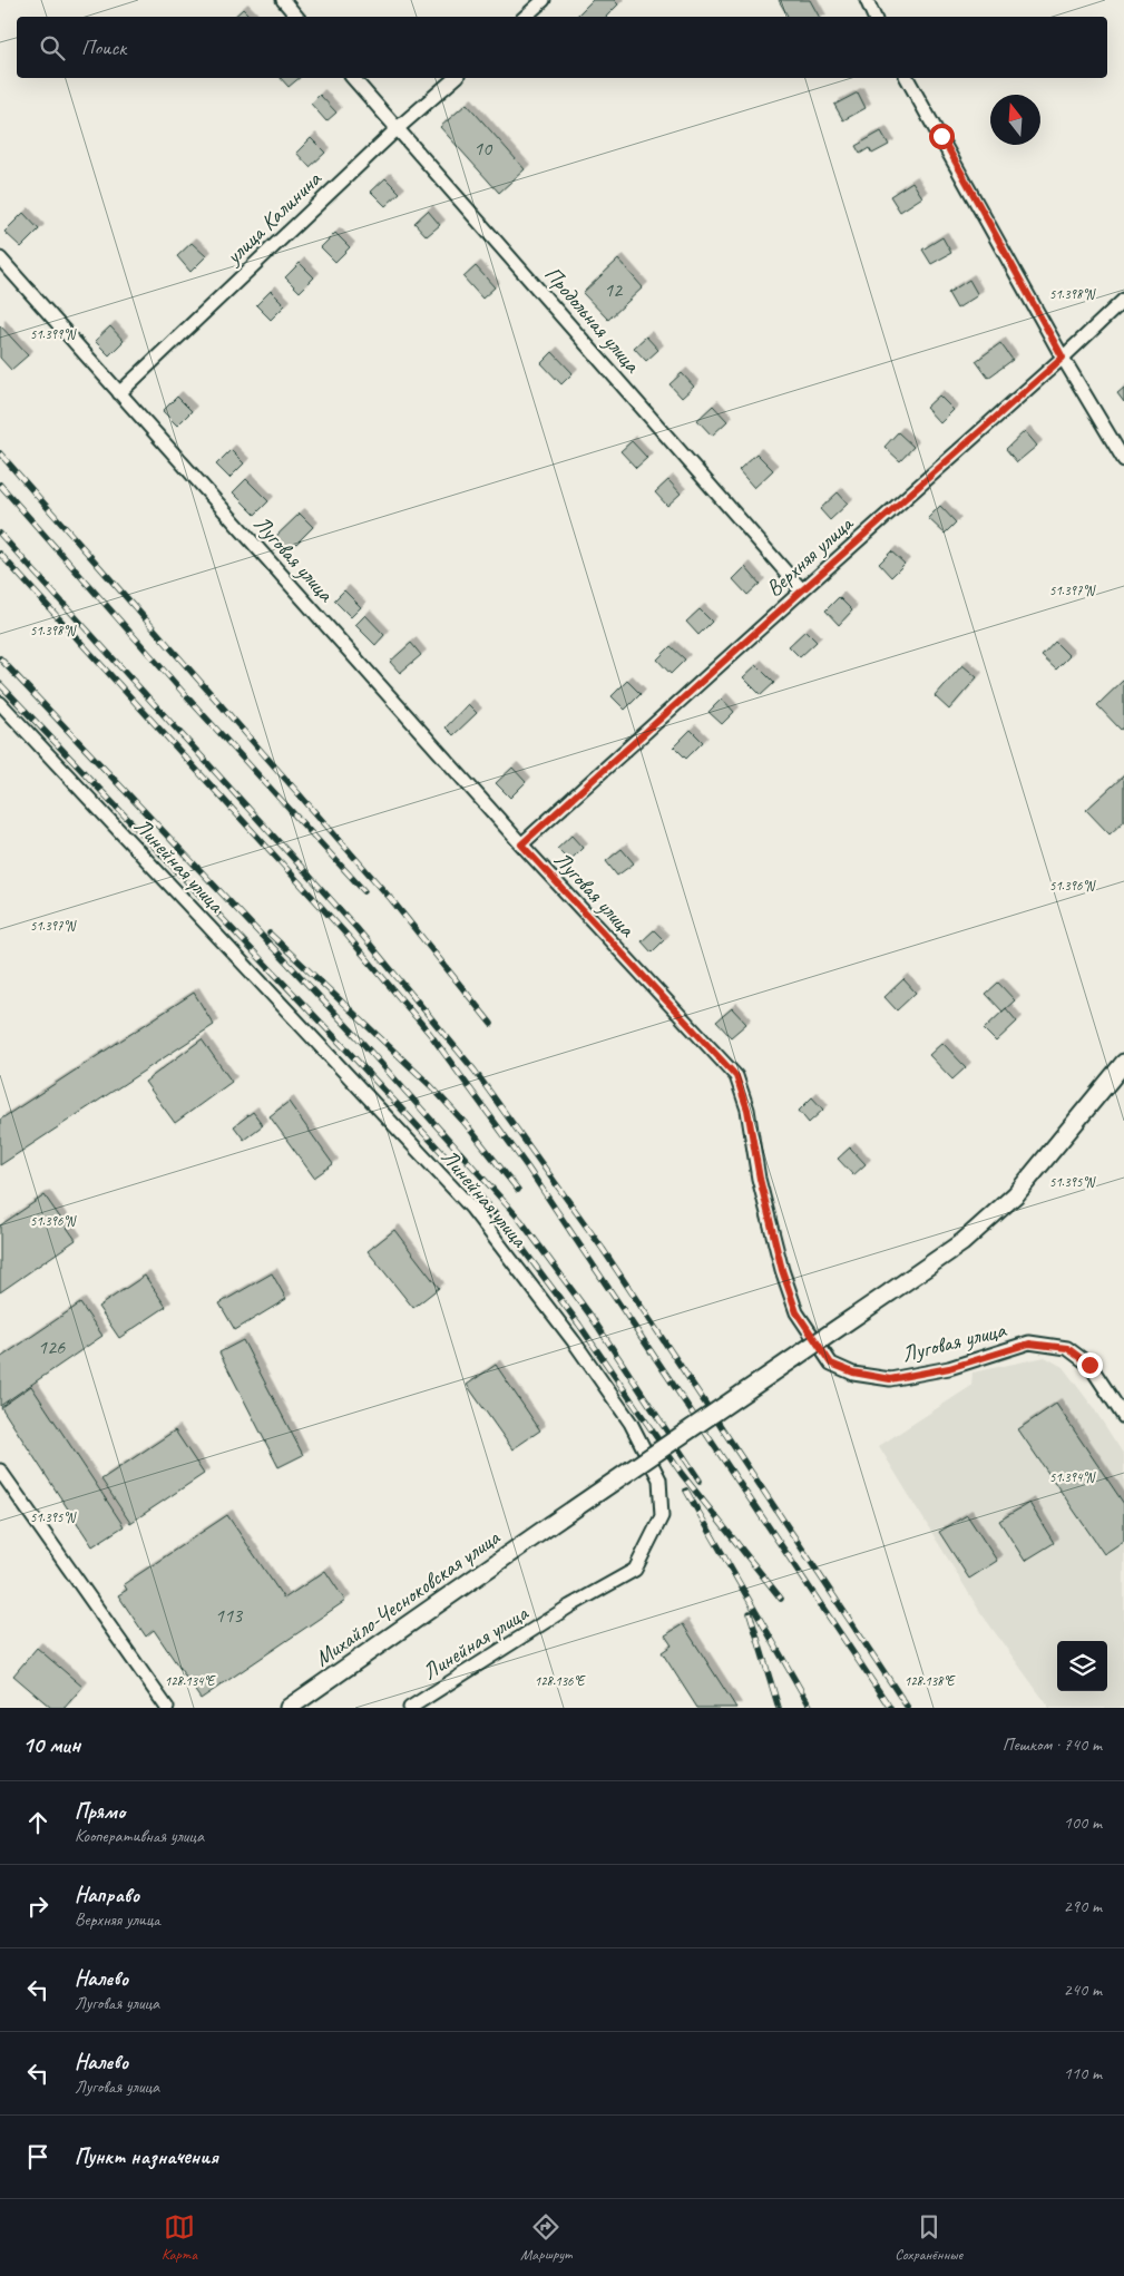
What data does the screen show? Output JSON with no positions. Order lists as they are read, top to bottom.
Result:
{
  "streets": {
    "street": [
      "улица Калинина",
      "Продольная улица",
      "Верхняя улица",
      "Луговая улица",
      "Линейная улица",
      "Михайло-Чесноковская улица"
    ]
  },
  "crossings": [
    ["улица Калинина", "Продольная улица"],
    ["улица Калинина", "Луговая улица"],
    ["Продольная улица", "Верхняя улица"],
    ["Верхняя улица", "Луговая улица"]
  ],
  "house_numbers": [
    "10",
    "12",
    "126",
    "113"
  ],
  "north": "top",
  "page": {
    "search": "Поиск",
    "heading": ["10 мин", "Пешком · 740 m"],
    "list": [
      ["Прямо", "Кооперативная улица", "100 m"],
      ["Направо", "Верхняя улица", "290 m"],
      ["Налево", "Луговая улица", "240 m"],
      ["Налево", "Луговая улица", "110 m"],
      "Пункт назначения"
    ],
    "nav": ["Карта", "Маршрут", "Сохранённые"]
  },
  "coordinates": [
    "51.398°N",
    "51.399°N",
    "51.397°N",
    "51.396°N",
    "51.395°N",
    "51.394°N",
    "128.134°E",
    "128.136°E",
    "128.138°E"
  ]
}
